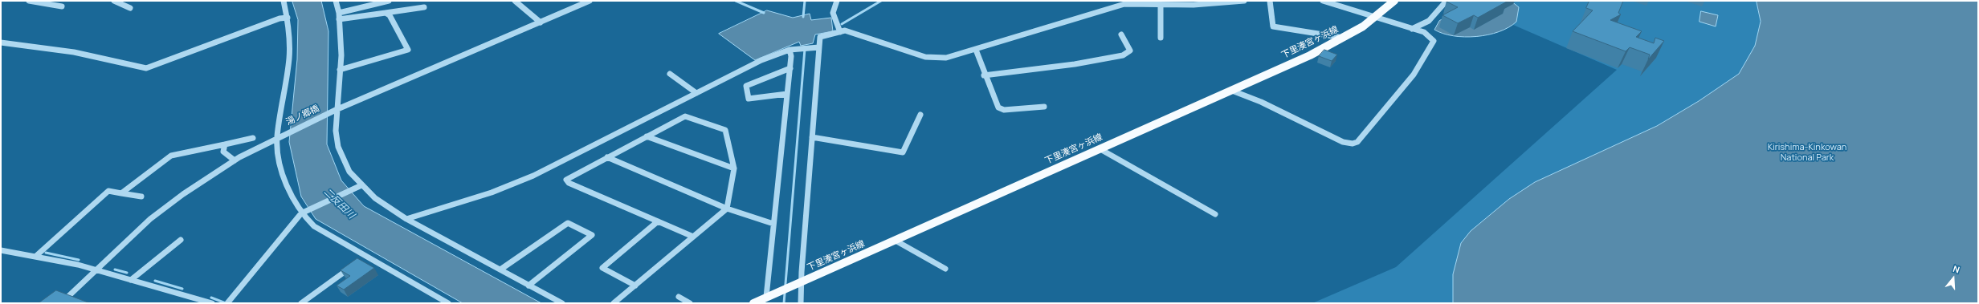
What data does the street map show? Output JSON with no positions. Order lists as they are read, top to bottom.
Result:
{
  "streets": {
    "main road": ["下里湊宮ヶ浜線"],
    "street": ["湯ノ郷橋"]
  },
  "water": ["二反田川"],
  "parks": ["Kirishima-Kinkowan National Park"],
  "north": "top"
}
